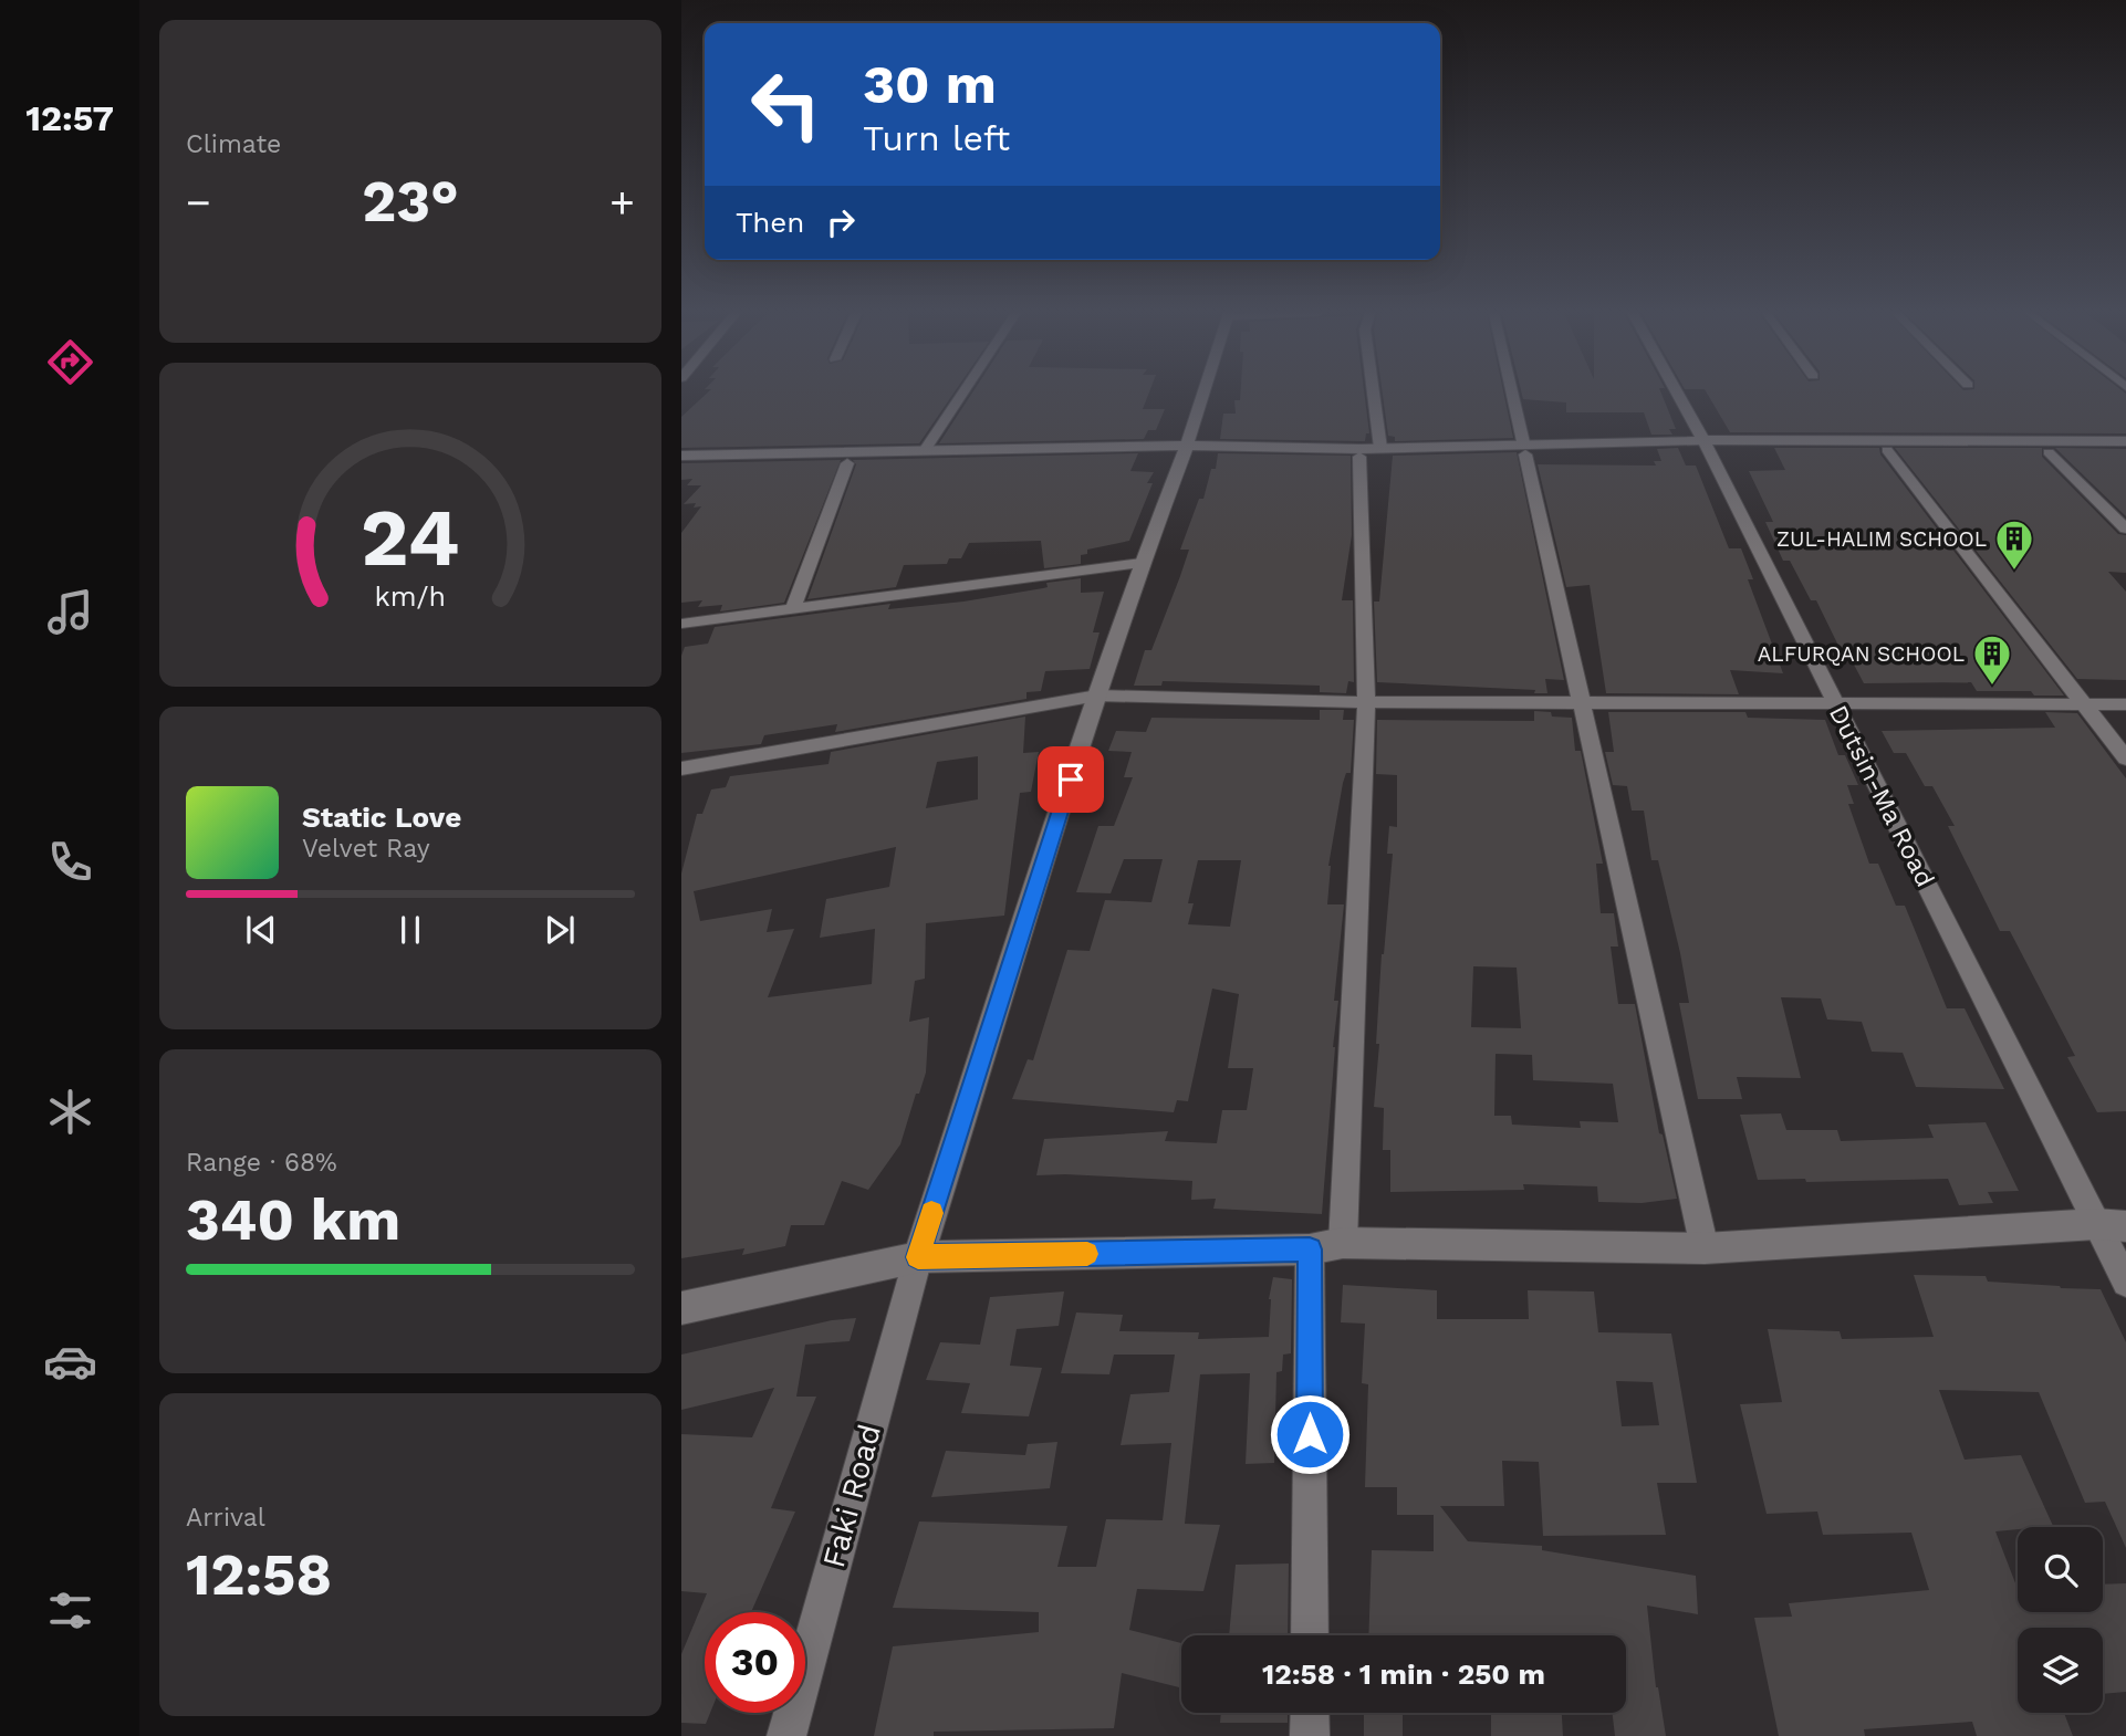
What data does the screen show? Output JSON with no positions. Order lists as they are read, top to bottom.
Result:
{
  "streets": {
    "street": ["Dutsin-Ma Road", "Faki Road"]
  },
  "places": {
    "building": ["ZUL-HALIM SCHOOL", "ALFURQAN SCHOOL"]
  },
  "page": {
    "tabs": "12:57",
    "tile": [
      "Climate",
      ["Range · 68%", "340 km"],
      ["Arrival", "12:58"]
    ],
    "turn": ["30 m", "Turn left"],
    "heat": ["−", "23°", "+"],
    "then": "Then",
    "song": ["Static Love", "Velvet Ray"],
    "limit": "30",
    "trip": "12:58 · 1 min · 250 m",
    "gauge": ["24", "km/h"]
  }
}
